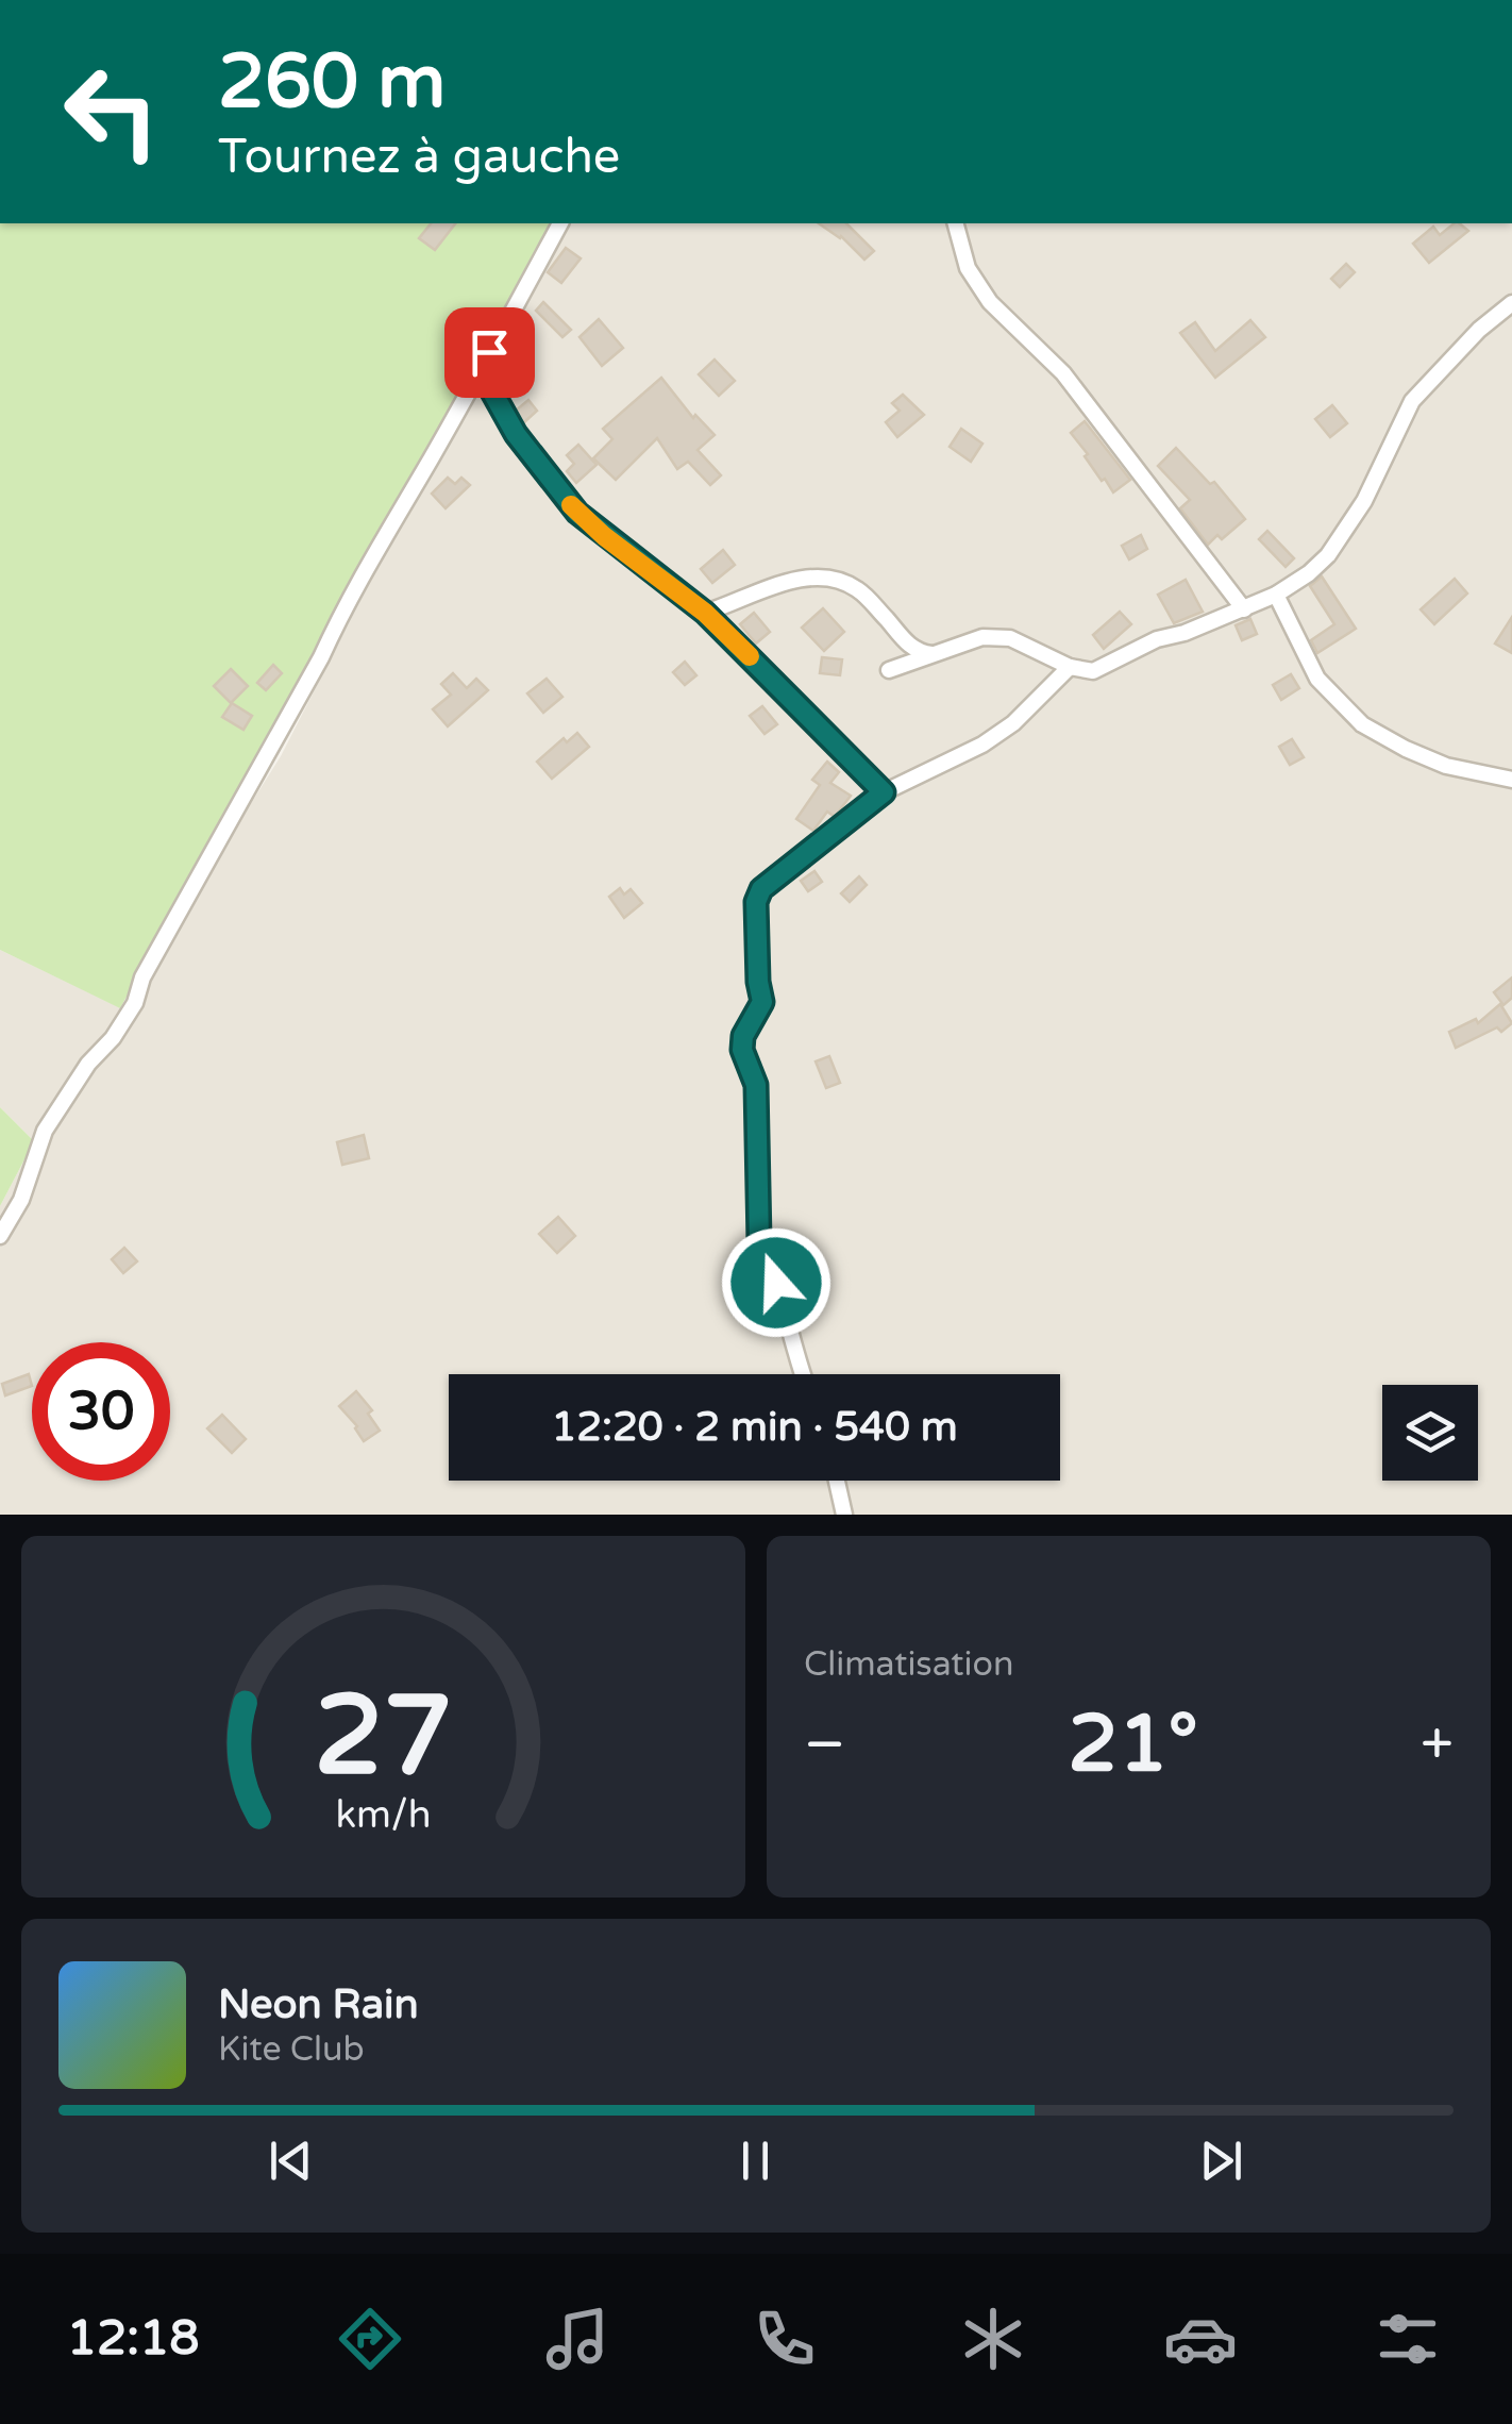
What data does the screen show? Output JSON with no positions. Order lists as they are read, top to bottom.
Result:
{
  "page": {
    "turn": ["260 m", "Tournez à gauche"],
    "limit": "30",
    "trip": "12:20 · 2 min · 540 m",
    "tile": "Climatisation",
    "heat": ["−", "21°", "+"],
    "song": ["Neon Rain", "Kite Club"],
    "tabs": "12:18",
    "gauge": ["27", "km/h"]
  }
}
